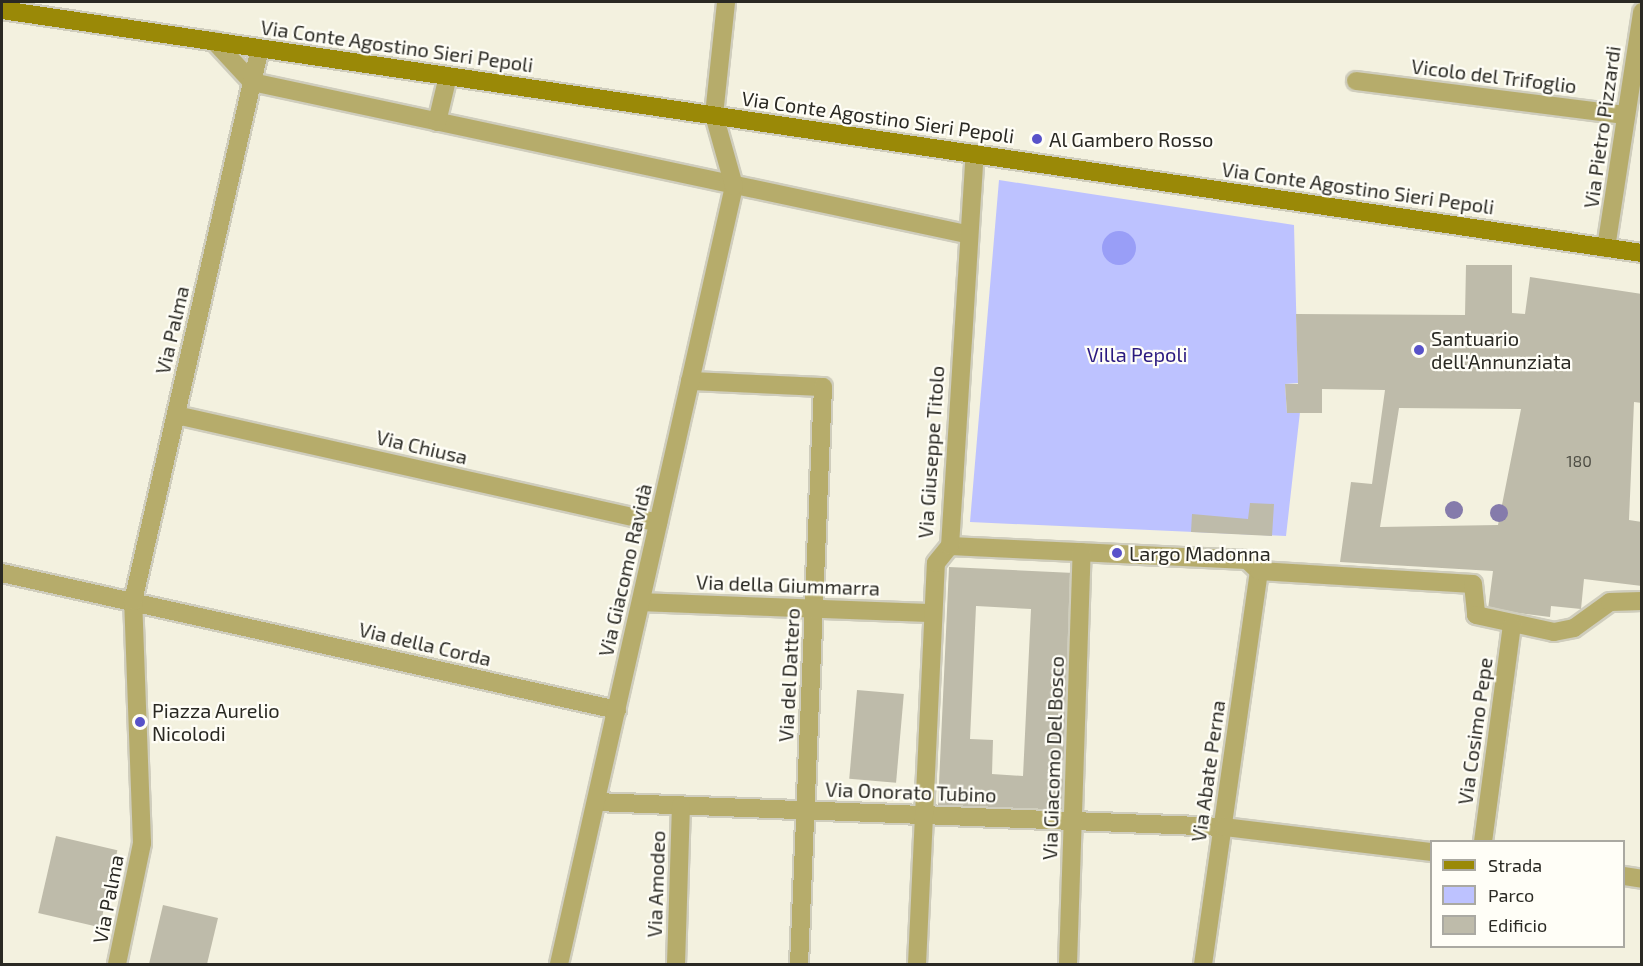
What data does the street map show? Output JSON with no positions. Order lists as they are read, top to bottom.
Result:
{
  "streets": {
    "main road": ["Via Conte Agostino Sieri Pepoli"],
    "street": [
      "Vicolo del Trifoglio",
      "Via Pietro Pizzardi",
      "Via Palma",
      "Via Chiusa",
      "Via Giuseppe Titolo",
      "Via Giacomo Ravidà",
      "Via della Giummarra",
      "Via della Corda",
      "Via del Dattero",
      "Via Cosimo Pepe",
      "Via Giacomo Del Bosco",
      "Via Abate Perna",
      "Via Onorato Tubino",
      "Via Amodeo"
    ]
  },
  "crossings": [
    ["Via Conte Agostino Sieri Pepoli", "Via Pietro Pizzardi"],
    ["Via Conte Agostino Sieri Pepoli", "Via Palma"],
    ["Via Conte Agostino Sieri Pepoli", "Via Giuseppe Titolo"],
    ["Vicolo del Trifoglio", "Via Pietro Pizzardi"],
    ["Via Palma", "Via Chiusa"],
    ["Via Palma", "Via della Corda"],
    ["Via Chiusa", "Via Giacomo Ravidà"],
    ["Via Giuseppe Titolo", "Via della Giummarra"],
    ["Via Giuseppe Titolo", "Via Onorato Tubino"],
    ["Via Giacomo Ravidà", "Via della Giummarra"],
    ["Via Giacomo Ravidà", "Via della Corda"],
    ["Via Giacomo Ravidà", "Via del Dattero"],
    ["Via Giacomo Ravidà", "Via Onorato Tubino"],
    ["Via della Giummarra", "Via del Dattero"],
    ["Via del Dattero", "Via Onorato Tubino"],
    ["Via Giacomo Del Bosco", "Via Onorato Tubino"],
    ["Via Abate Perna", "Via Onorato Tubino"],
    ["Via Onorato Tubino", "Via Amodeo"]
  ],
  "parks": ["Villa Pepoli"],
  "places": [
    "Al Gambero Rosso",
    "Santuario dell'Annunziata",
    "Largo Madonna",
    "Piazza Aurelio Nicolodi"
  ],
  "house_numbers": ["180"],
  "legend": ["Strada", "Parco", "Edificio"]
}
